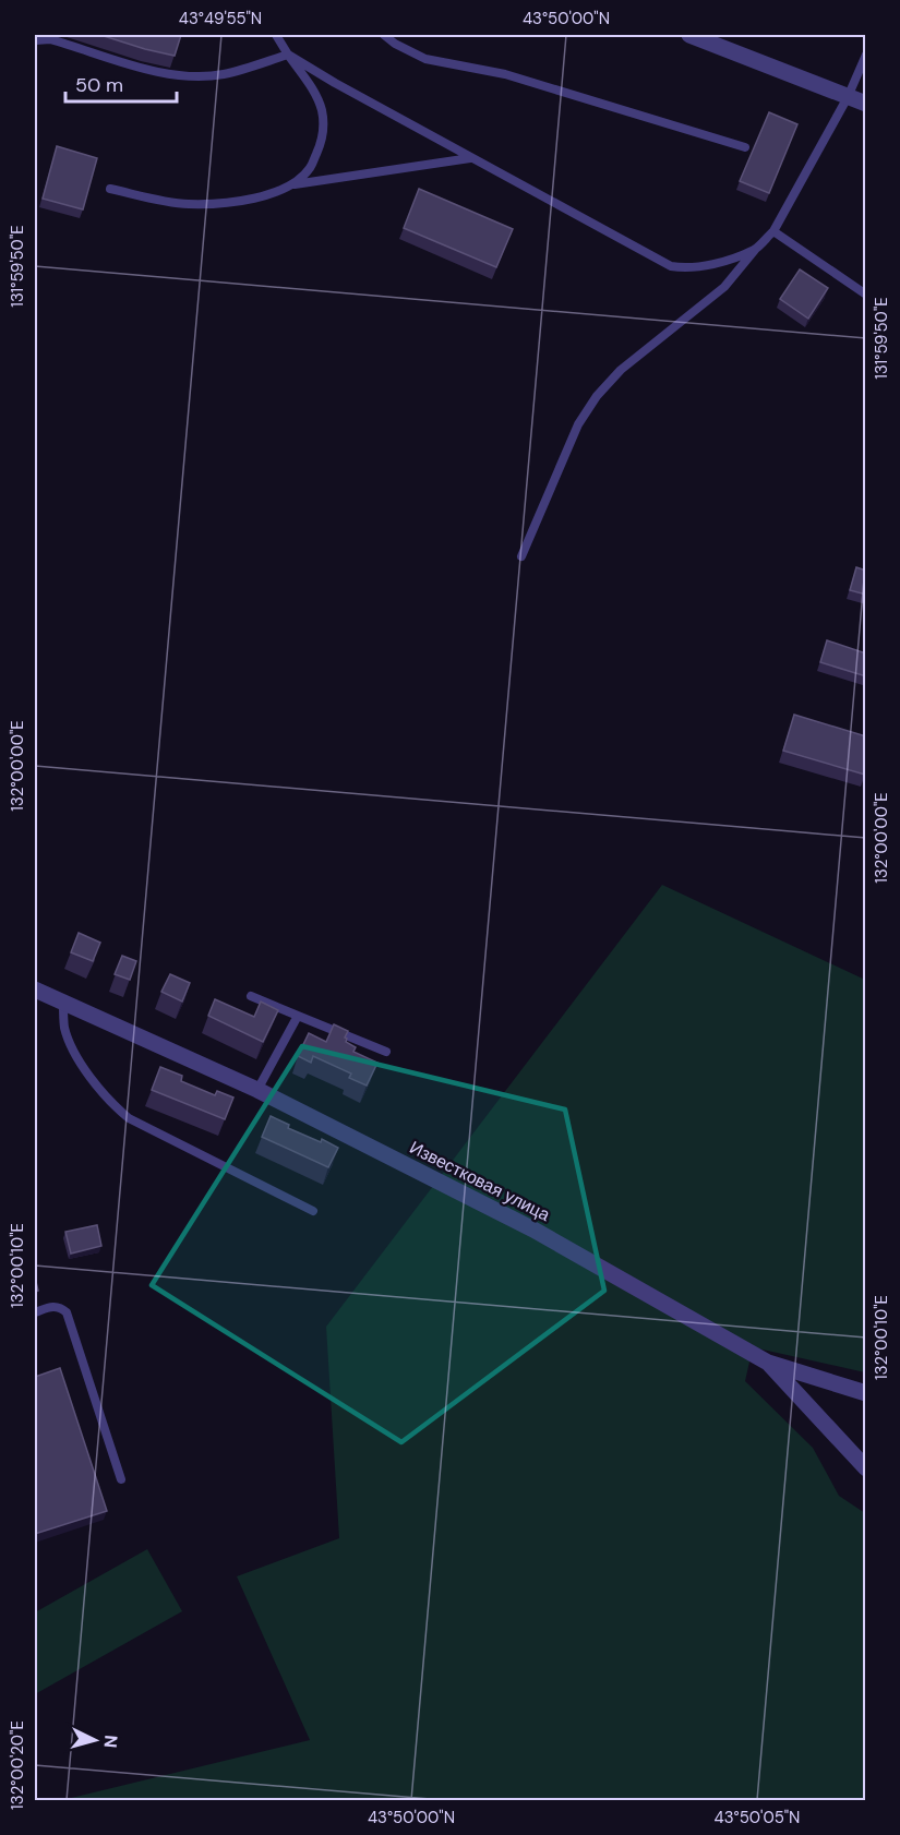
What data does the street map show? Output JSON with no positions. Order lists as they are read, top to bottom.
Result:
{
  "streets": {
    "street": ["Известковая улица"]
  },
  "scale_bar": "50 m",
  "north": "right",
  "coordinates": [
    "43°49'55\"N",
    "43°50'00\"N",
    "131°59'50\"E",
    "132°00'00\"E",
    "132°00'10\"E",
    "132°00'20\"E",
    "43°50'05\"N"
  ]
}
